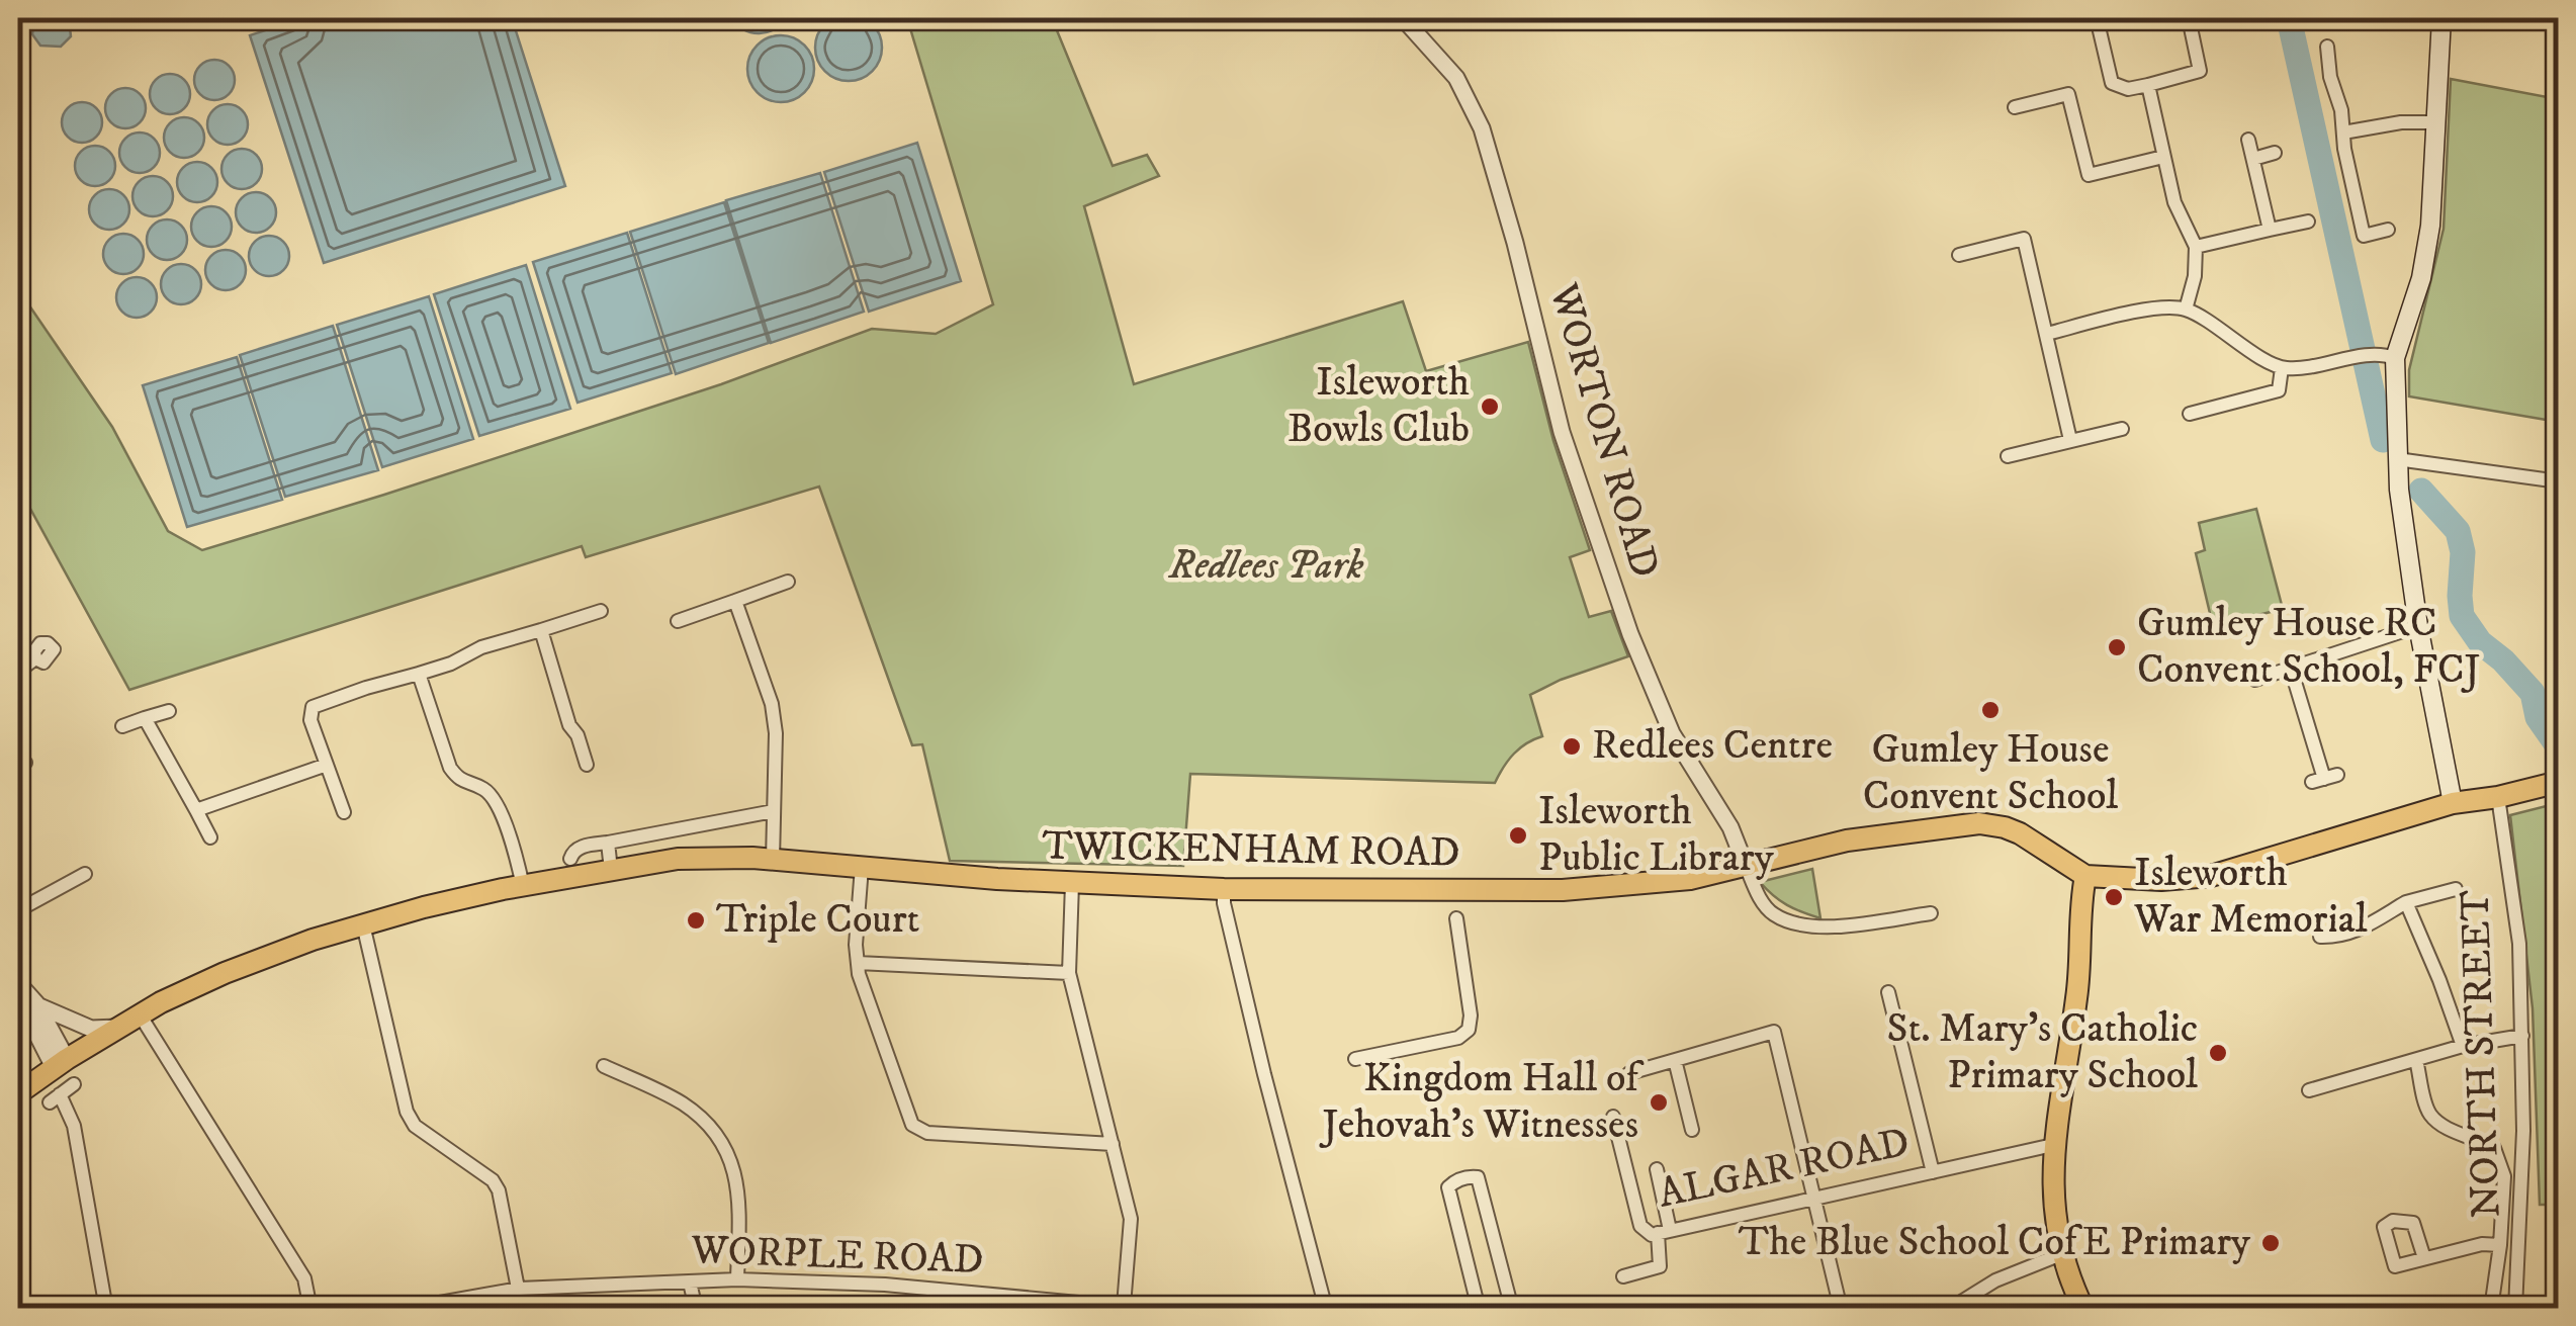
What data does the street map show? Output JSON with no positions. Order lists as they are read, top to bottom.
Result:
{
  "streets": {
    "main road": ["TWICKENHAM ROAD"],
    "street": [
      "WORTON ROAD",
      "NORTH STREET",
      "ALGAR ROAD",
      "WORPLE ROAD"
    ]
  },
  "crossings": [
    ["WORTON ROAD", "TWICKENHAM ROAD"],
    ["TWICKENHAM ROAD", "NORTH STREET"]
  ],
  "parks": ["Redlees Park"],
  "places": [
    "Isleworth Bowls Club",
    "Gumley House RC Convent School, FCJ",
    "Gumley House Convent School",
    "Redlees Centre",
    "Isleworth Public Library",
    "Isleworth War Memorial",
    "Triple Court",
    "St. Mary's Catholic Primary School",
    "Kingdom Hall of Jehovah's Witnesses",
    "The Blue School CofE Primary"
  ]
}
